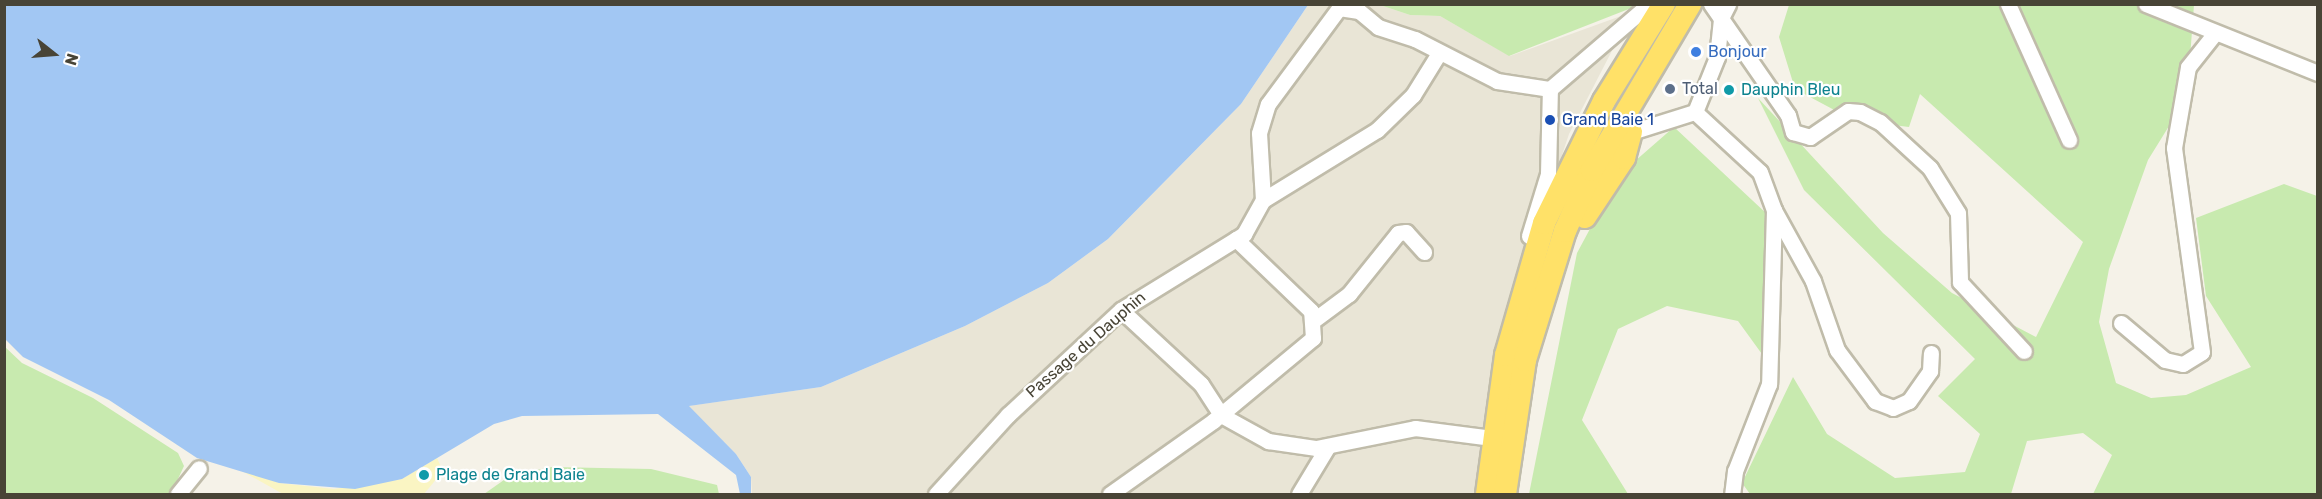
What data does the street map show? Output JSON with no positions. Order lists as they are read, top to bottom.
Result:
{
  "streets": {
    "street": ["Passage du Dauphin"]
  },
  "places": [
    "Bonjour",
    "Total",
    "Dauphin Bleu",
    "Grand Baie 1",
    "Plage de Grand Baie"
  ],
  "north": "right"
}
